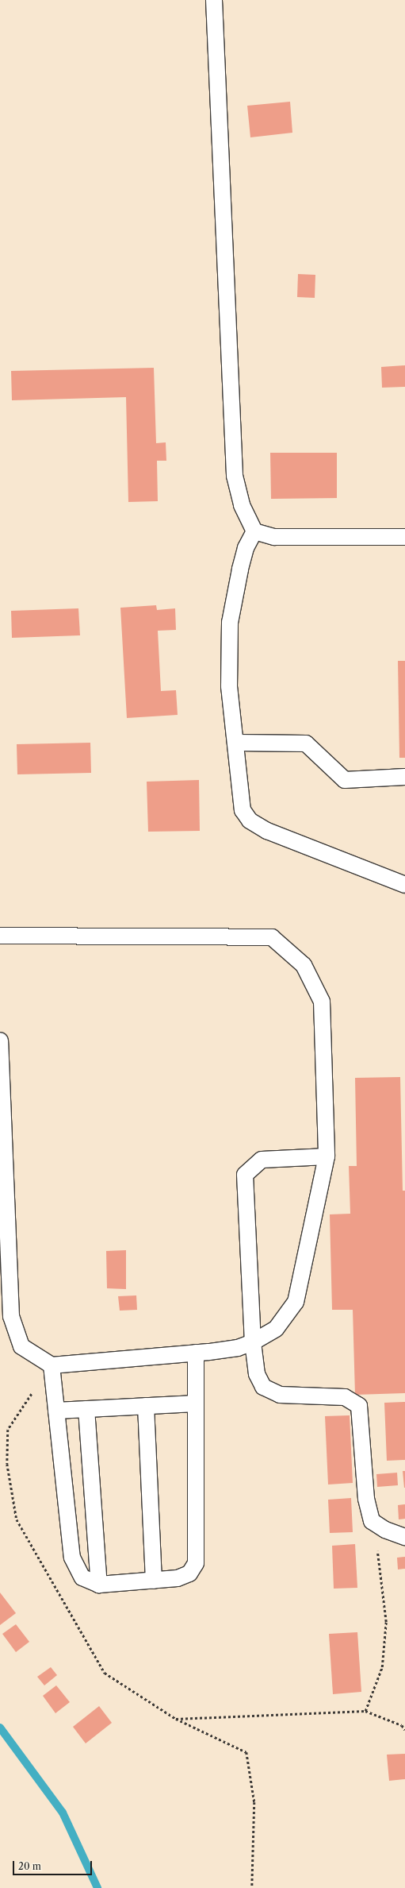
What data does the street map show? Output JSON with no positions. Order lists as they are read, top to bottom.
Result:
{
  "scale_bar": "20 m"
}
